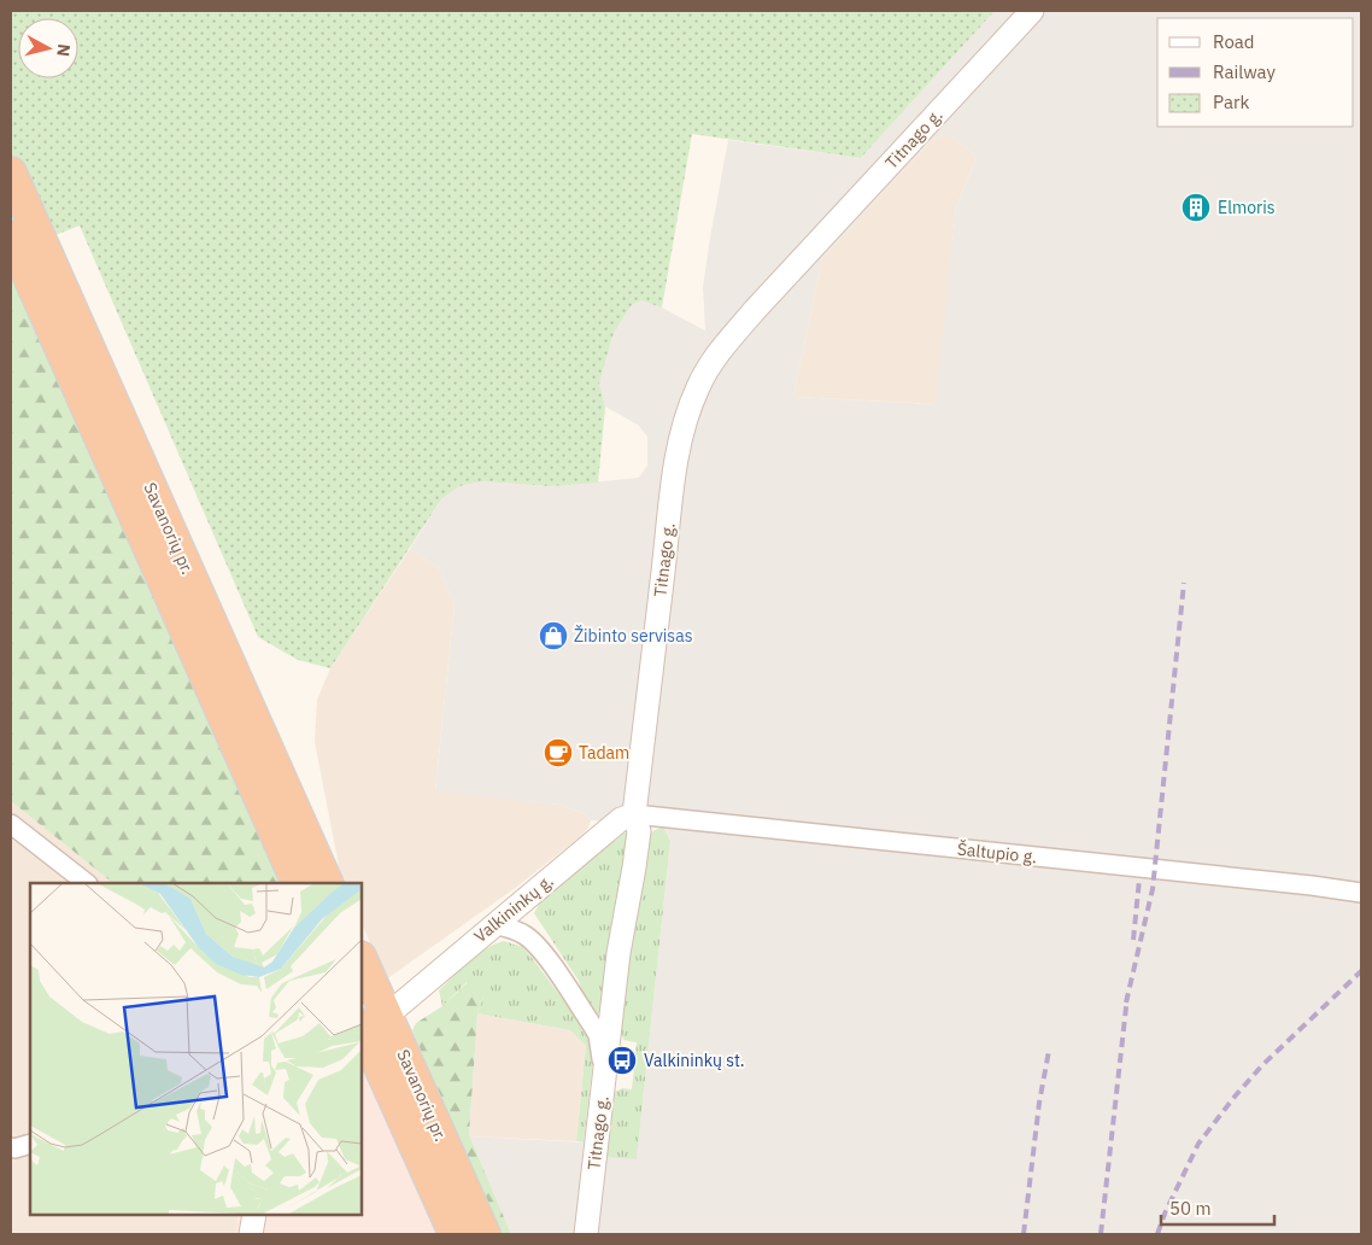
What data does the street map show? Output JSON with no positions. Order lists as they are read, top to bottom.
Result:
{
  "streets": {
    "highway": ["Savanorių pr."],
    "street": ["Titnago g.", "Šaltupio g.", "Valkininkų g."]
  },
  "crossings": [
    ["Titnago g.", "Šaltupio g."],
    ["Titnago g.", "Valkininkų g."],
    ["Šaltupio g.", "Valkininkų g."]
  ],
  "places": {
    "building": ["Elmoris"],
    "shop": ["Žibinto servisas"],
    "cafe": ["Tadam"],
    "bus stop": ["Valkininkų st."]
  },
  "legend": ["Road", "Railway", "Park"],
  "scale_bar": "50 m",
  "north": "right"
}
